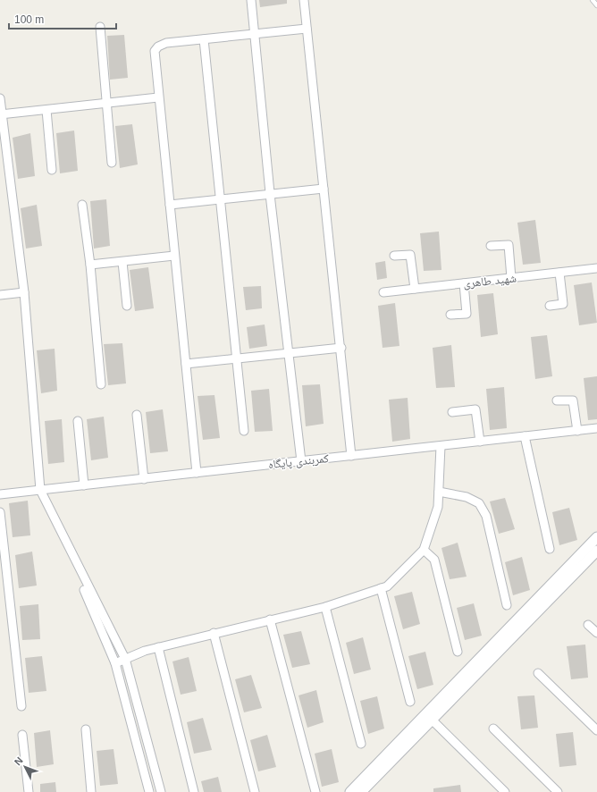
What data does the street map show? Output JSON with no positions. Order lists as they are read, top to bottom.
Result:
{
  "streets": {
    "street": ["شهید طاهری", "کمربندی پایگاه"]
  },
  "scale_bar": "100 m",
  "north": "top left"
}
